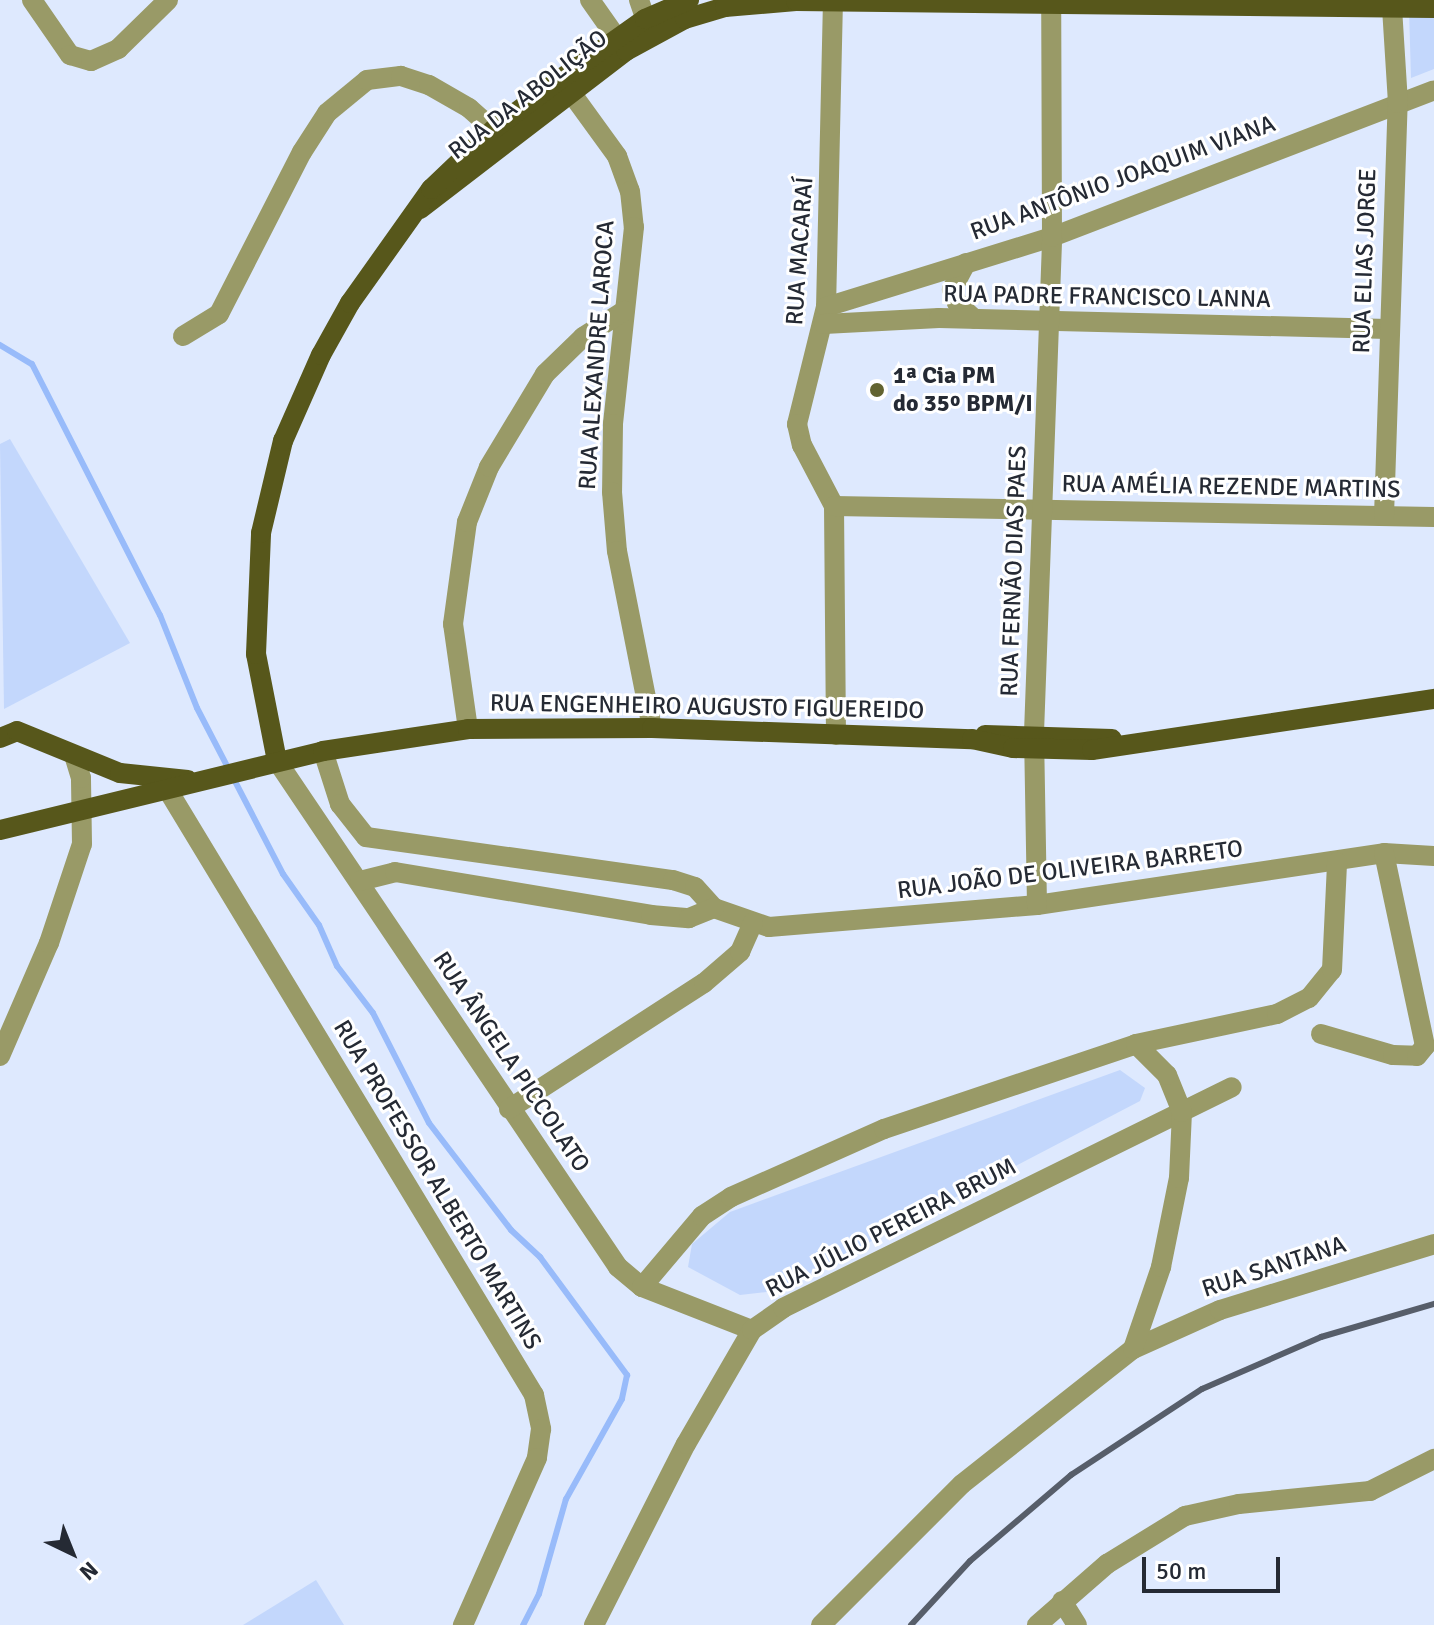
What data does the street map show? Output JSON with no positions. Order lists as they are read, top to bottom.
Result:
{
  "streets": {
    "main road": ["RUA DA ABOLIÇÃO", "RUA ENGENHEIRO AUGUSTO FIGUEREIDO"],
    "street": [
      "RUA ANTÔNIO JOAQUIM VIANA",
      "RUA MACARAÍ",
      "RUA ELIAS JORGE",
      "RUA PADRE FRANCISCO LANNA",
      "RUA ALEXANDRE LAROCA",
      "RUA AMÉLIA REZENDE MARTINS",
      "RUA FERNÃO DIAS PAES",
      "RUA JOÃO DE OLIVEIRA BARRETO",
      "RUA ÂNGELA PICCOLATO",
      "RUA PROFESSOR ALBERTO MARTINS",
      "RUA JÚLIO PEREIRA BRUM",
      "RUA SANTANA"
    ]
  },
  "crossings": [
    ["RUA DA ABOLIÇÃO", "RUA MACARAÍ"],
    ["RUA DA ABOLIÇÃO", "RUA ELIAS JORGE"],
    ["RUA DA ABOLIÇÃO", "RUA ALEXANDRE LAROCA"],
    ["RUA DA ABOLIÇÃO", "RUA FERNÃO DIAS PAES"],
    ["RUA DA ABOLIÇÃO", "RUA ENGENHEIRO AUGUSTO FIGUEREIDO"],
    ["RUA DA ABOLIÇÃO", "RUA ÂNGELA PICCOLATO"],
    ["RUA ANTÔNIO JOAQUIM VIANA", "RUA MACARAÍ"],
    ["RUA ANTÔNIO JOAQUIM VIANA", "RUA ELIAS JORGE"],
    ["RUA ANTÔNIO JOAQUIM VIANA", "RUA PADRE FRANCISCO LANNA"],
    ["RUA ANTÔNIO JOAQUIM VIANA", "RUA FERNÃO DIAS PAES"],
    ["RUA MACARAÍ", "RUA PADRE FRANCISCO LANNA"],
    ["RUA MACARAÍ", "RUA AMÉLIA REZENDE MARTINS"],
    ["RUA MACARAÍ", "RUA ENGENHEIRO AUGUSTO FIGUEREIDO"],
    ["RUA ELIAS JORGE", "RUA PADRE FRANCISCO LANNA"],
    ["RUA ELIAS JORGE", "RUA AMÉLIA REZENDE MARTINS"],
    ["RUA PADRE FRANCISCO LANNA", "RUA FERNÃO DIAS PAES"],
    ["RUA ALEXANDRE LAROCA", "RUA ENGENHEIRO AUGUSTO FIGUEREIDO"],
    ["RUA AMÉLIA REZENDE MARTINS", "RUA FERNÃO DIAS PAES"],
    ["RUA FERNÃO DIAS PAES", "RUA ENGENHEIRO AUGUSTO FIGUEREIDO"],
    ["RUA FERNÃO DIAS PAES", "RUA JOÃO DE OLIVEIRA BARRETO"],
    ["RUA ENGENHEIRO AUGUSTO FIGUEREIDO", "RUA ÂNGELA PICCOLATO"],
    ["RUA JOÃO DE OLIVEIRA BARRETO", "RUA ÂNGELA PICCOLATO"],
    ["RUA ÂNGELA PICCOLATO", "RUA JÚLIO PEREIRA BRUM"]
  ],
  "places": ["1ª Cia PM do 35º BPM/I"],
  "scale_bar": "50 m",
  "north": "bottom right"
}
